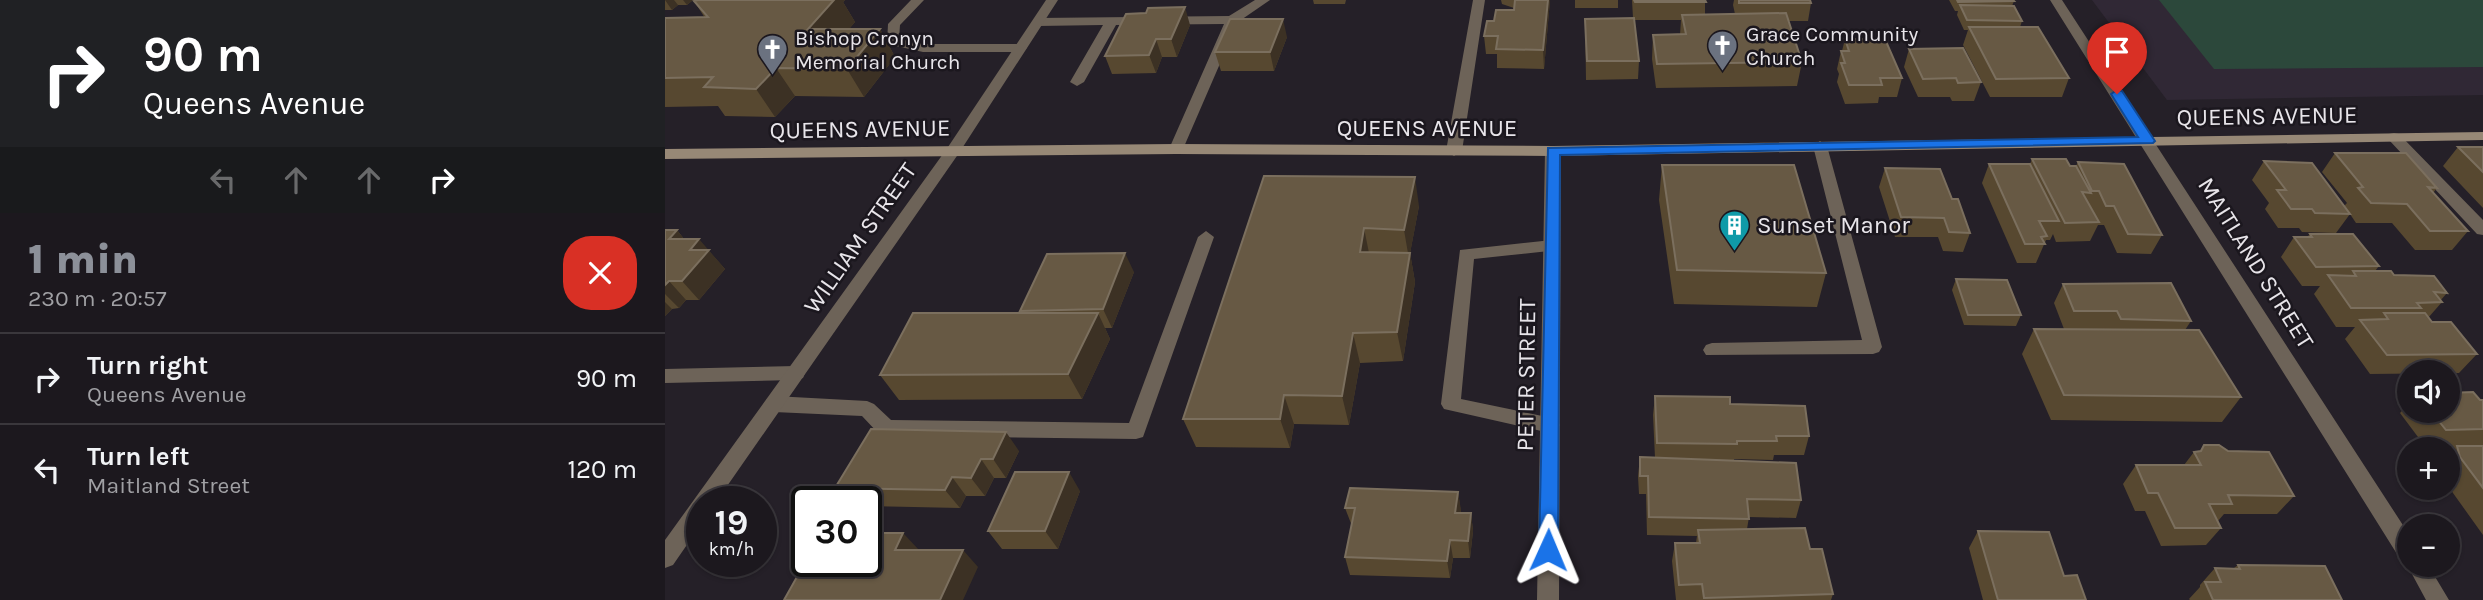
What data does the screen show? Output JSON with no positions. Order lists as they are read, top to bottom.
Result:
{
  "streets": {
    "main road": ["QUEENS AVENUE"],
    "street": ["WILLIAM STREET", "MAITLAND STREET", "PETER STREET"]
  },
  "crossings": [
    ["QUEENS AVENUE", "WILLIAM STREET"],
    ["QUEENS AVENUE", "MAITLAND STREET"],
    ["QUEENS AVENUE", "PETER STREET"]
  ],
  "places": {
    "church": ["Grace Community Church", "Bishop Cronyn Memorial Church"],
    "building": ["Sunset Manor"]
  },
  "page": {
    "turn": ["90 m", "Queens Avenue"],
    "heading": ["1 min", "230 m · 20:57"],
    "list": [
      {
        "name": "Turn right",
        "note": "Queens Avenue",
        "value": "90 m"
      },
      {
        "name": "Turn left",
        "note": "Maitland Street",
        "value": "120 m"
      }
    ],
    "map_buttons": ["+", "−"],
    "speed": "19 km/h",
    "limit": "30"
  }
}
